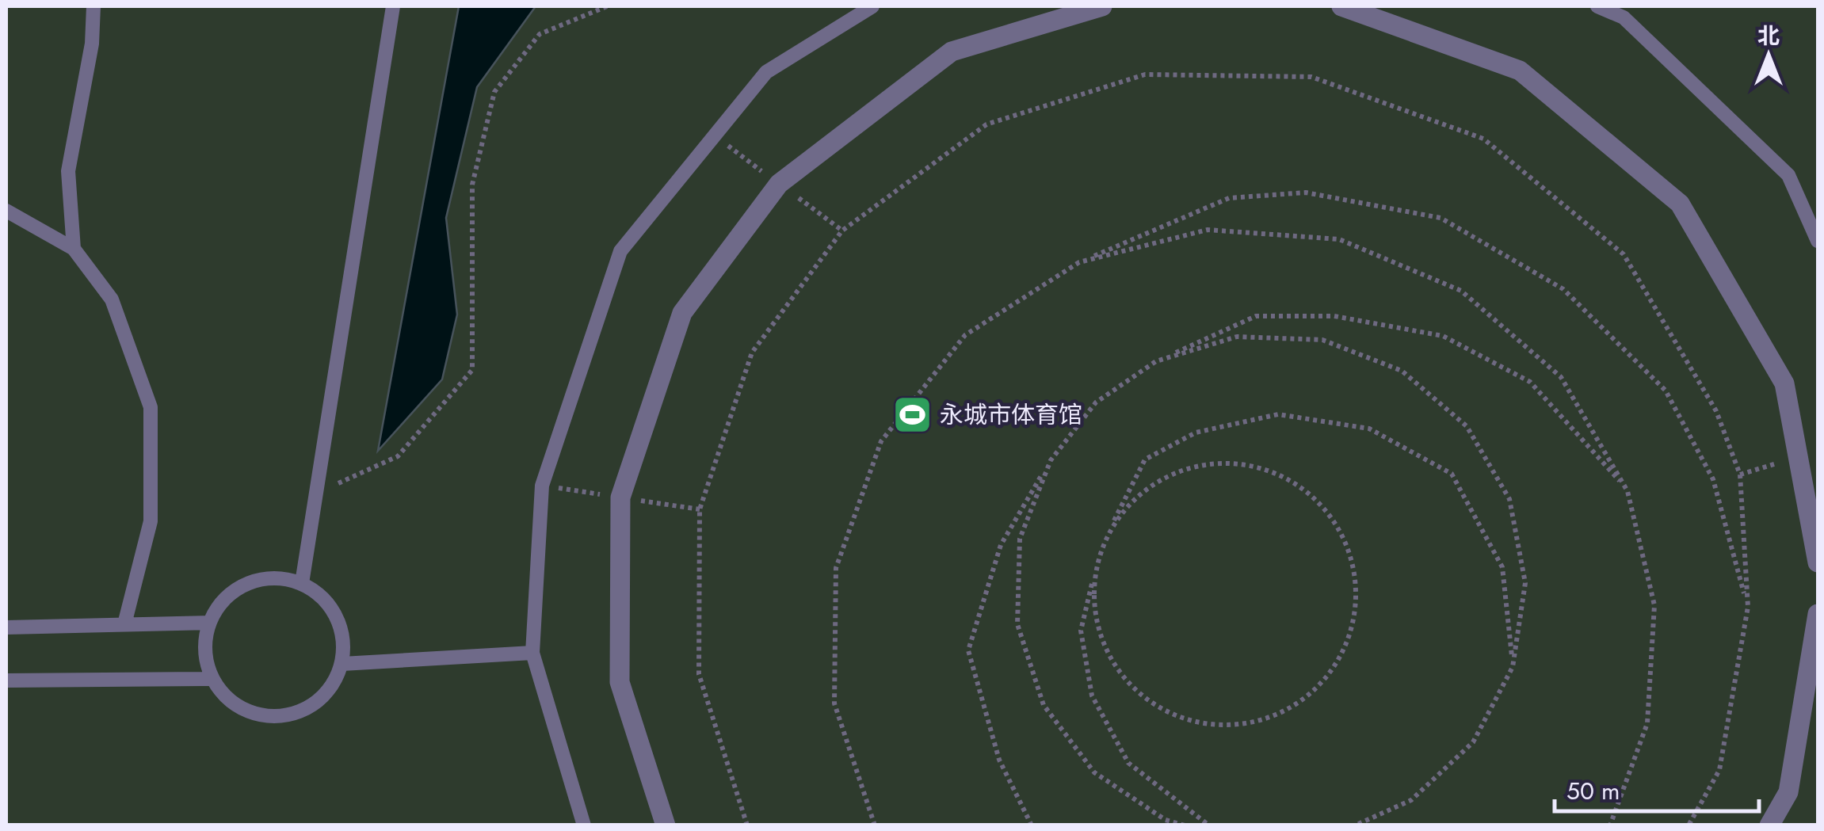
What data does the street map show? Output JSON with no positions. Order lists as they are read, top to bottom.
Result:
{
  "places": {
    "sports": ["永城市体育馆"]
  },
  "scale_bar": "50 m",
  "north": "top"
}
